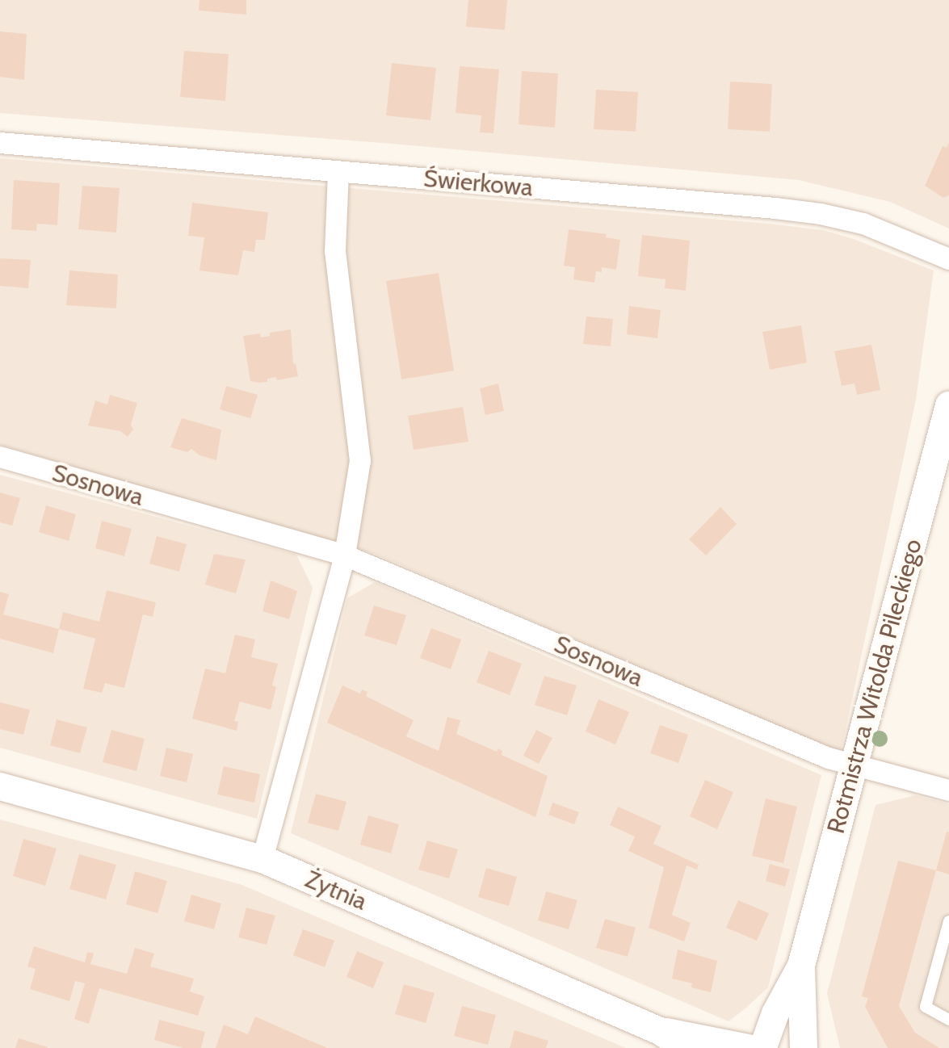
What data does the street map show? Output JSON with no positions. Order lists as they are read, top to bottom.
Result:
{
  "streets": {
    "street": [
      "Świerkowa",
      "Sosnowa",
      "Rotmistrza Witolda Pileckiego",
      "Żytnia"
    ]
  },
  "crossings": [
    ["Sosnowa", "Rotmistrza Witolda Pileckiego"],
    ["Rotmistrza Witolda Pileckiego", "Żytnia"]
  ]
}
